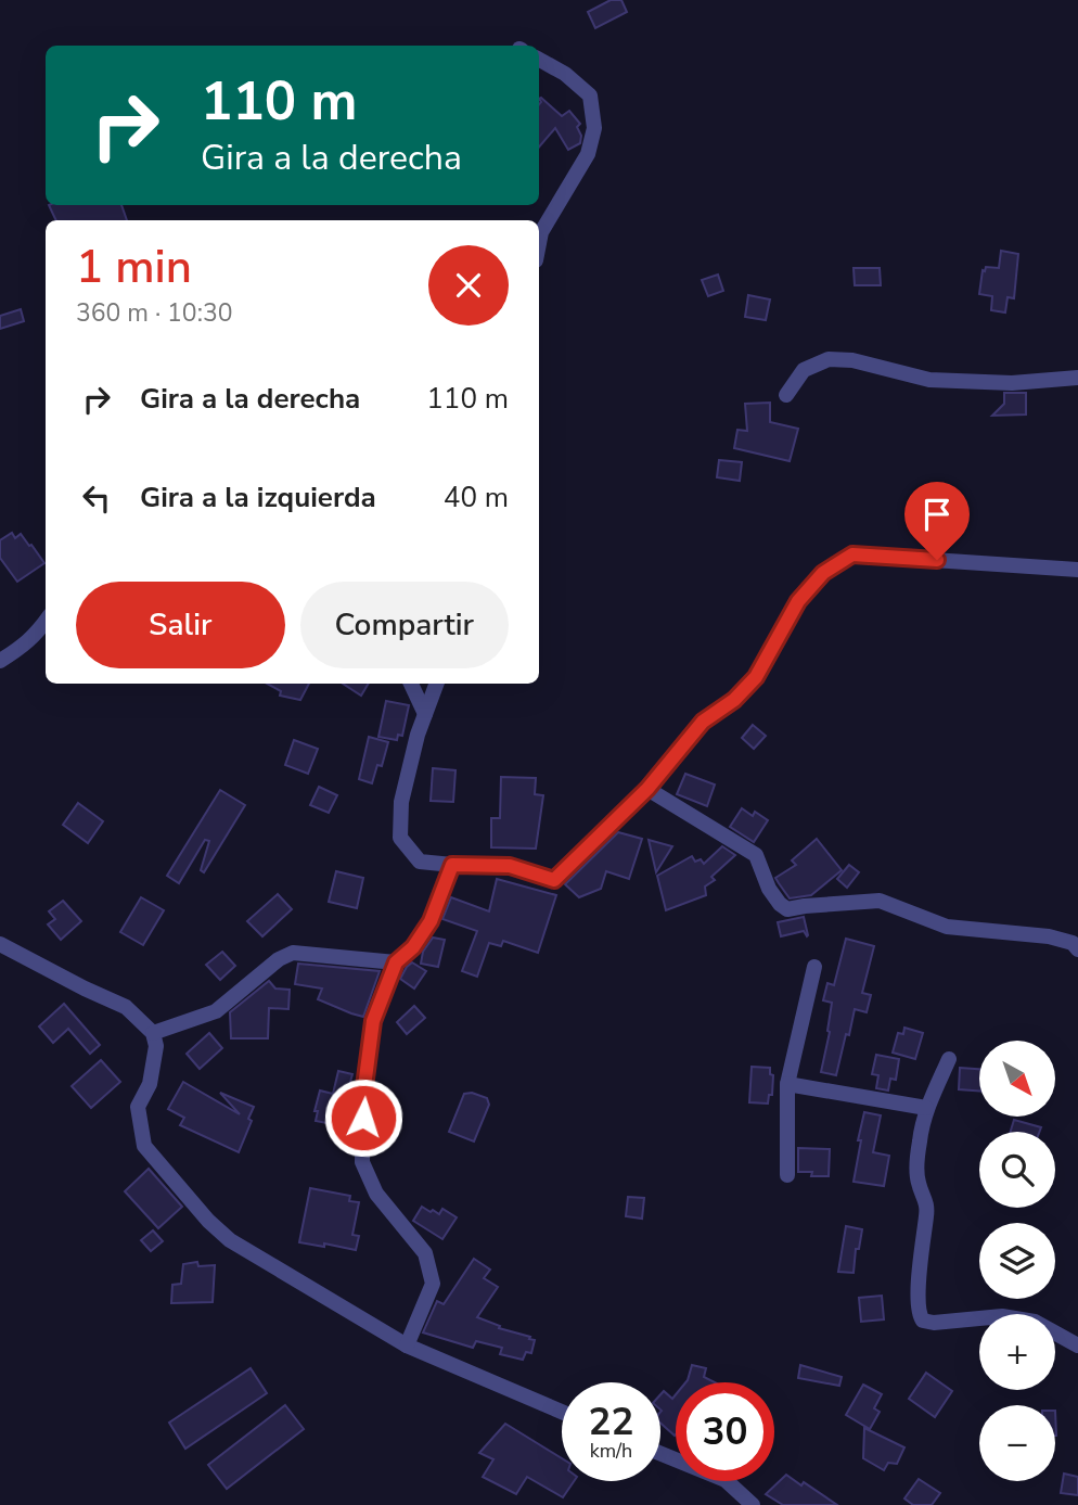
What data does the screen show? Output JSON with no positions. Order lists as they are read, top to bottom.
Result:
{
  "north": "bottom right",
  "page": {
    "turn": ["110 m", "Gira a la derecha"],
    "heading": ["1 min", "360 m · 10:30"],
    "list": [
      {
        "name": "Gira a la derecha",
        "value": "110 m"
      },
      {
        "name": "Gira a la izquierda",
        "value": "40 m"
      }
    ],
    "buttons": ["Salir", "Compartir"],
    "map_buttons": ["+", "−"],
    "speed": "22 km/h",
    "limit": "30"
  }
}
